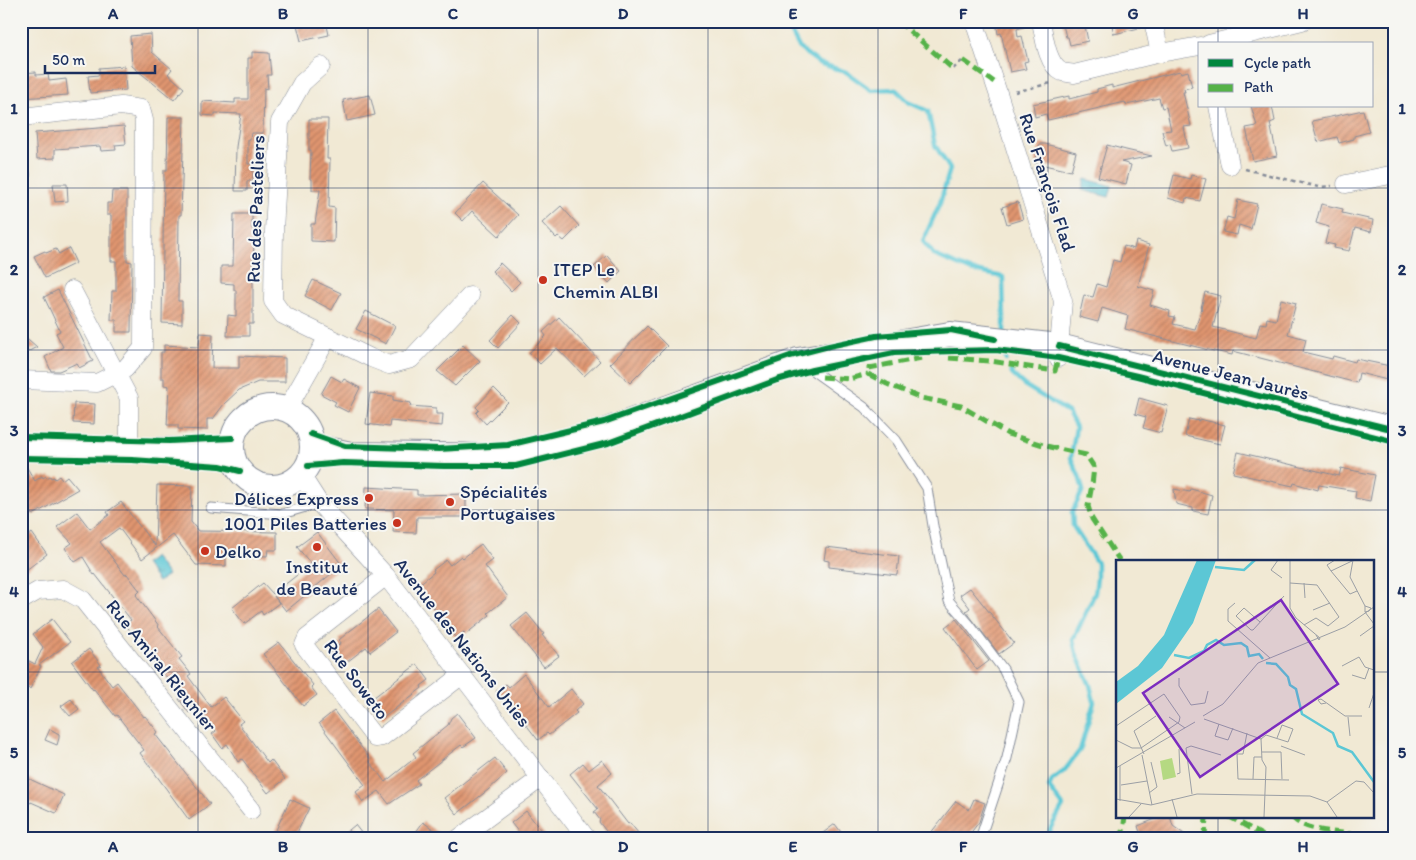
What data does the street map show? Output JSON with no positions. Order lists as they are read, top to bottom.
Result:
{
  "streets": {
    "main road": ["Avenue Jean Jaurès"],
    "street": [
      "Rue François Flad",
      "Rue des Pasteliers",
      "Avenue des Nations Unies",
      "Rue Amiral Rieunier",
      "Rue Soweto"
    ]
  },
  "crossings": [
    ["Rue François Flad", "Avenue Jean Jaurès"],
    ["Avenue des Nations Unies", "Rue Soweto"]
  ],
  "places": [
    "ITEP Le Chemin ALBI",
    "Délices Express",
    "Spécialités Portugaises",
    "1001 Piles Batteries",
    "Institut de Beauté",
    "Delko"
  ],
  "legend": ["Cycle path", "Path"],
  "scale_bar": "50 m",
  "grid": {
    "columns": [
      "A",
      "B",
      "C",
      "D",
      "E",
      "F",
      "G",
      "H"
    ],
    "rows": [
      "1",
      "2",
      "3",
      "4",
      "5"
    ]
  }
}
